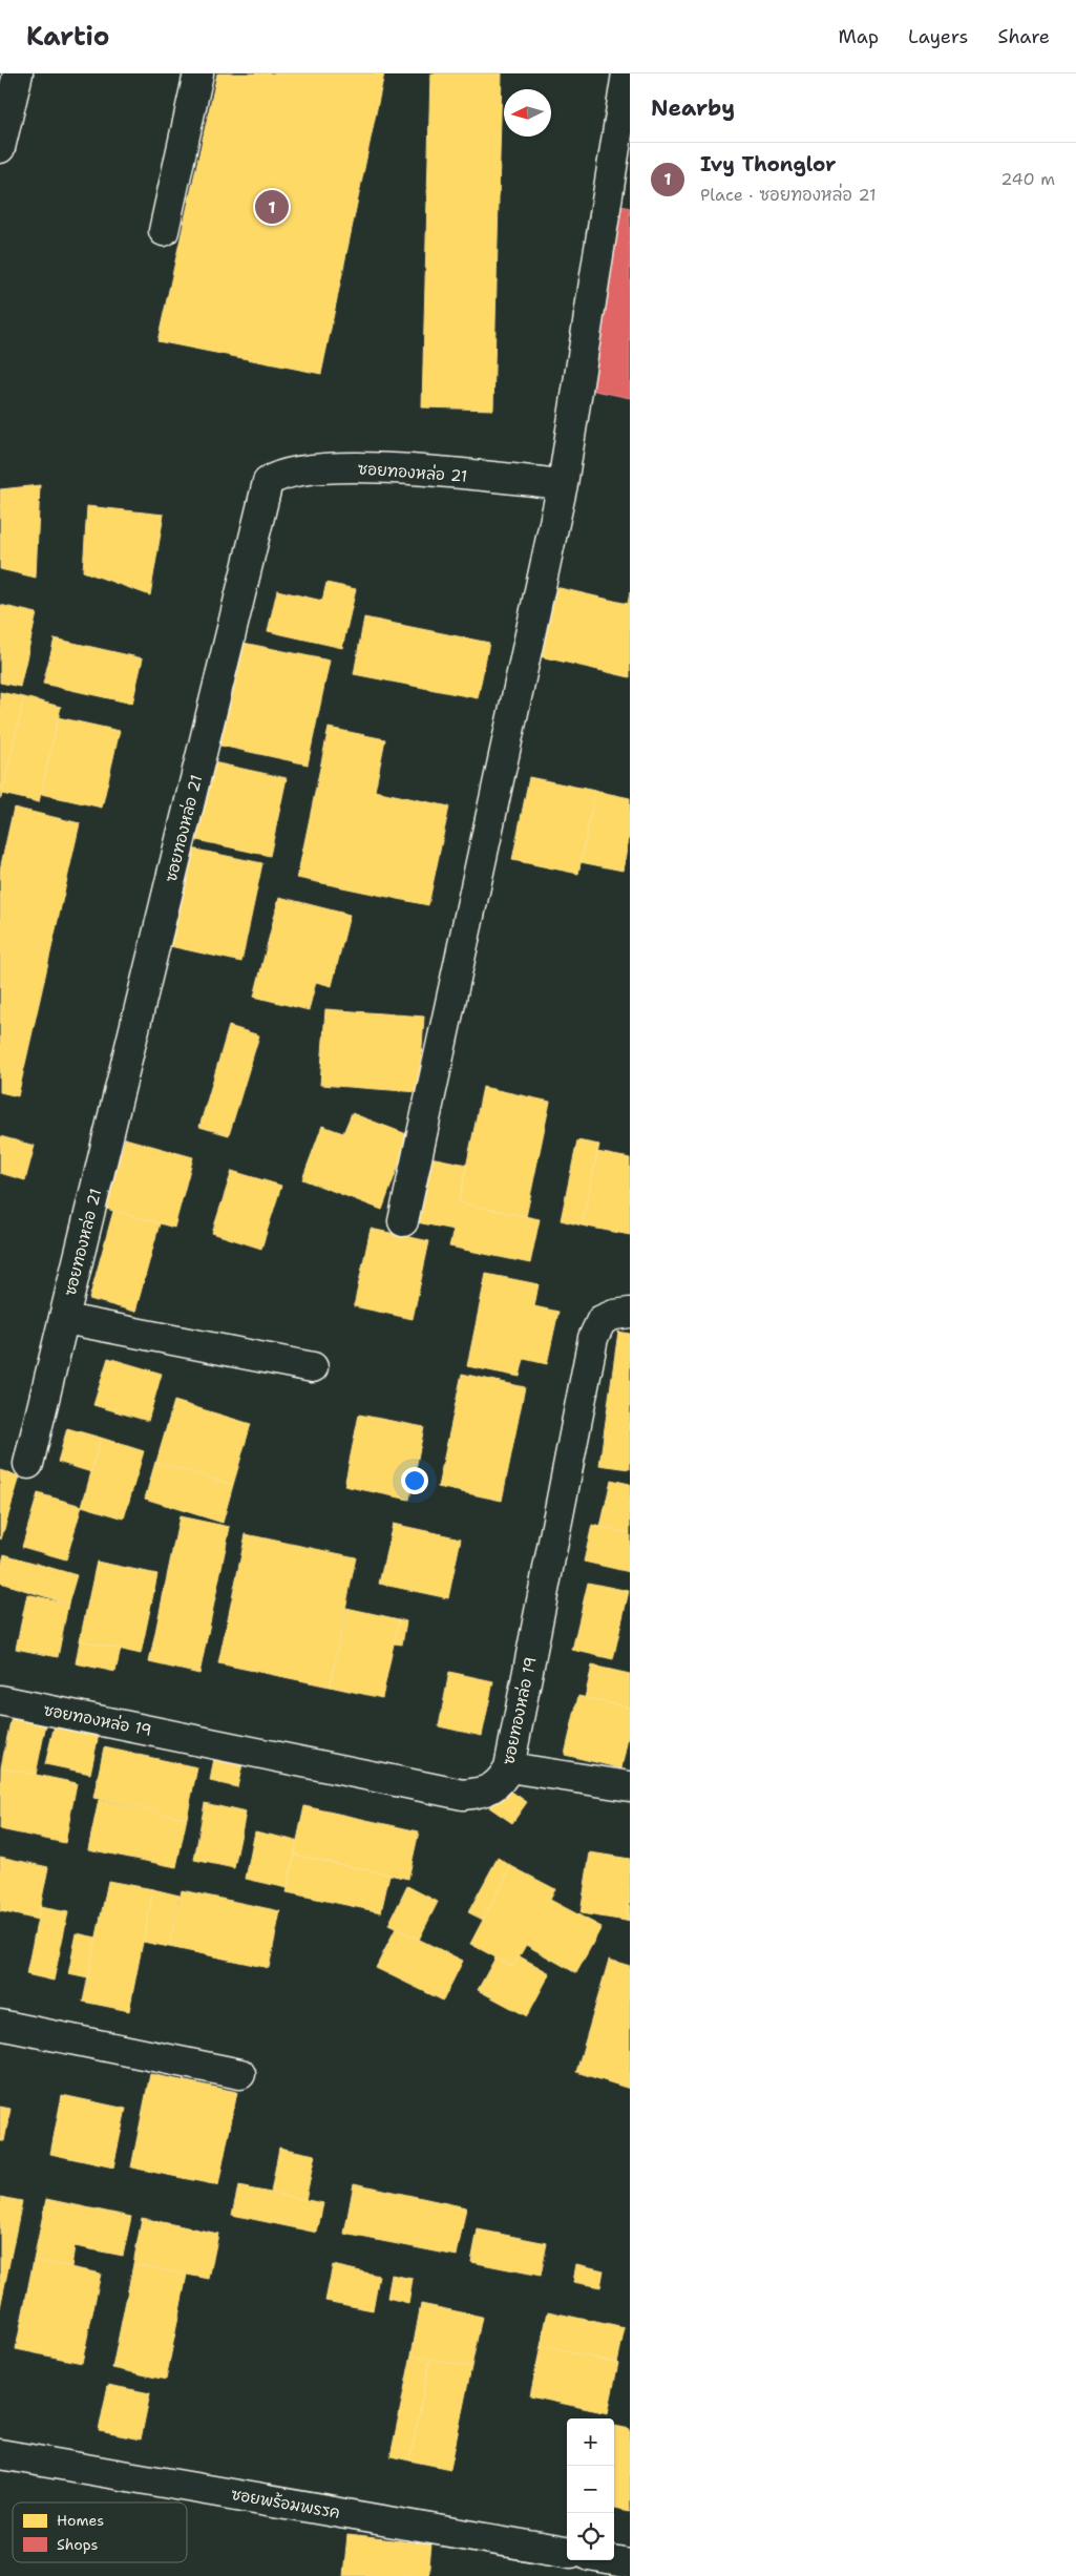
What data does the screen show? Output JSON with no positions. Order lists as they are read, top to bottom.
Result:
{
  "streets": {
    "street": ["ซอยทองหล่อ 21", "ซอยทองหล่อ 19", "ซอยพร้อมพรรค"]
  },
  "legend": ["Homes", "Shops"],
  "north": "left",
  "page": {
    "header": "Kartio",
    "nav": ["Map", "Layers", "Share"],
    "heading": "Nearby",
    "list": [
      {
        "mark": "1",
        "name": "Ivy Thonglor",
        "note": "Place · ซอยทองหล่อ 21",
        "value": "240 m"
      }
    ],
    "pins": "1",
    "map_buttons": ["+", "−"]
  }
}
